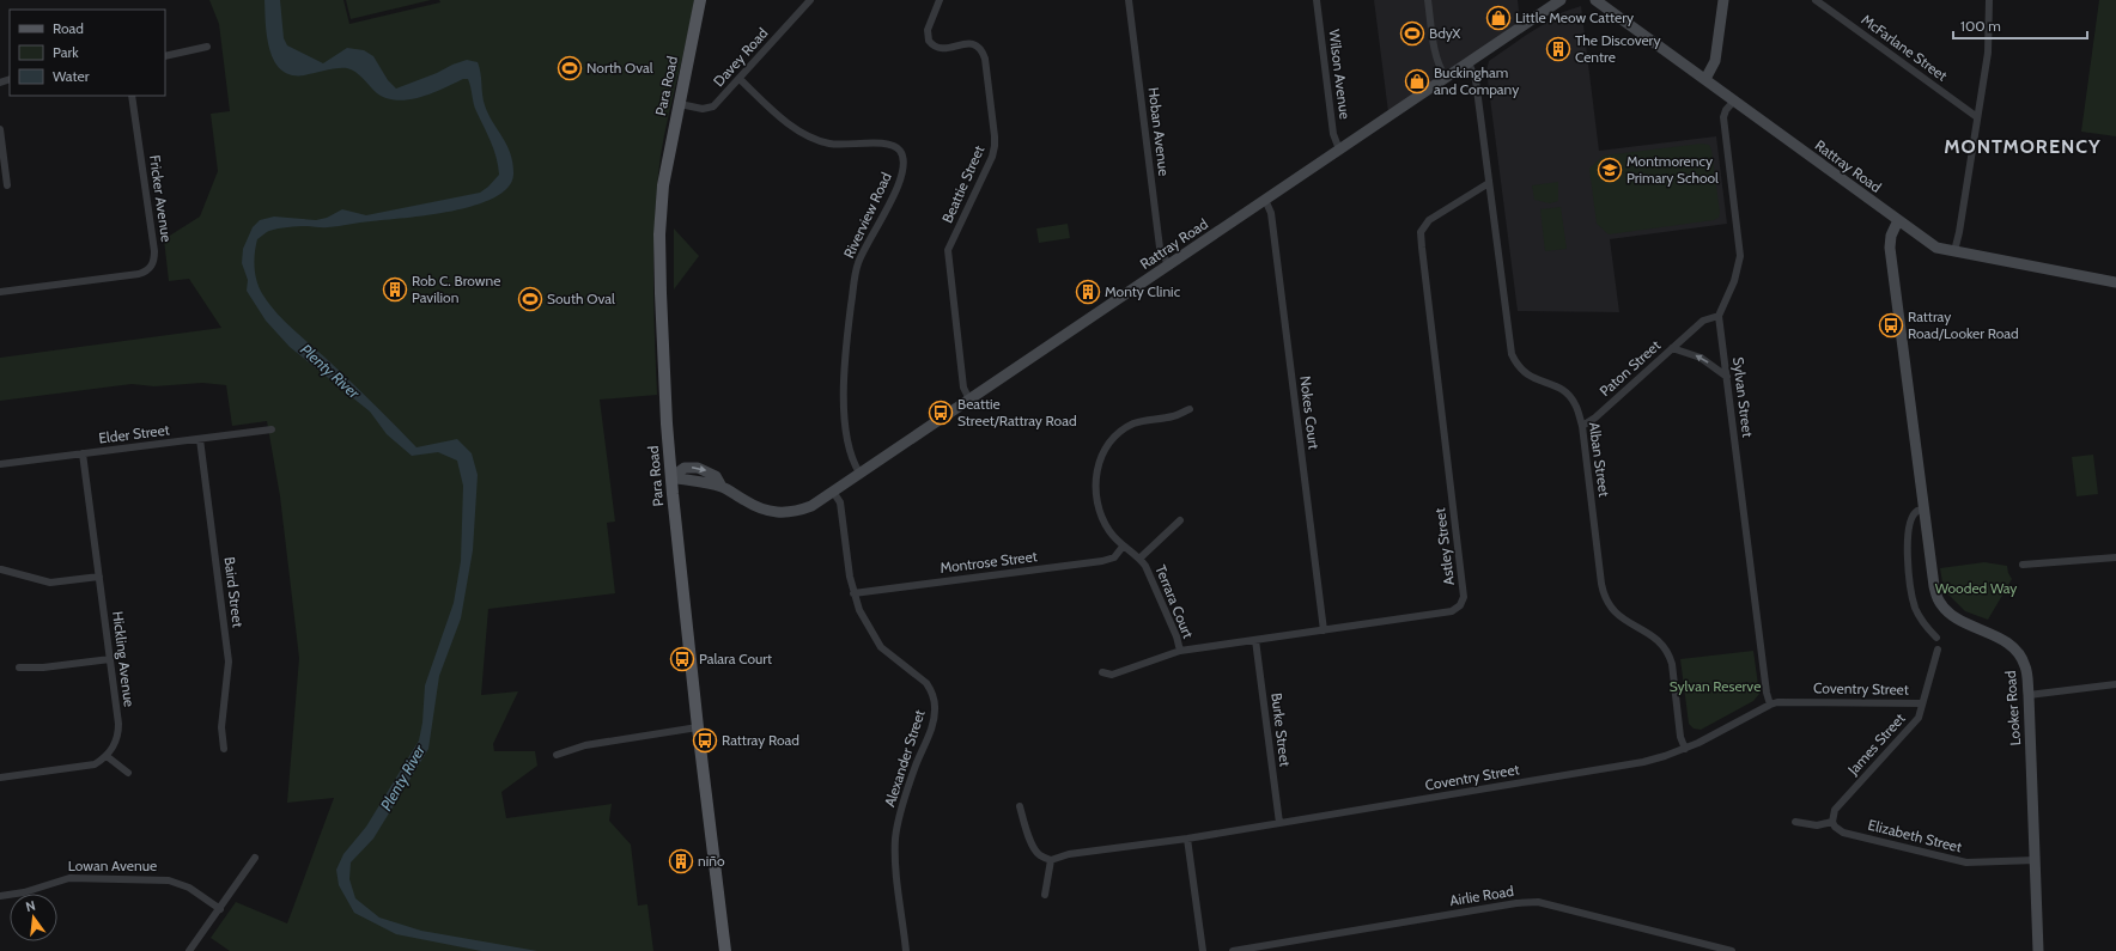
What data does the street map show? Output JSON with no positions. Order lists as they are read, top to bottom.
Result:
{
  "streets": {
    "main road": ["Para Road"],
    "street": [
      "McFarlane Street",
      "Davey Road",
      "Wilson Avenue",
      "Hoban Avenue",
      "Rattray Road",
      "Beattie Street",
      "Fricker Avenue",
      "Riverview Road",
      "Paton Street",
      "Sylvan Street",
      "Nokes Court",
      "Elder Street",
      "Alban Street",
      "Astley Street",
      "Montrose Street",
      "Baird Street",
      "Terrara Court",
      "Hickling Avenue",
      "Coventry Street",
      "Looker Road",
      "Burke Street",
      "James Street",
      "Alexander Street",
      "Elizabeth Street",
      "Lowan Avenue",
      "Airlie Road"
    ]
  },
  "crossings": [
    ["Davey Road", "Para Road"],
    ["Davey Road", "Riverview Road"],
    ["Wilson Avenue", "Rattray Road"],
    ["Para Road", "Rattray Road"],
    ["Hoban Avenue", "Rattray Road"],
    ["Rattray Road", "Beattie Street"],
    ["Rattray Road", "Riverview Road"],
    ["Rattray Road", "Nokes Court"],
    ["Rattray Road", "Alban Street"],
    ["Rattray Road", "Looker Road"],
    ["Rattray Road", "Alexander Street"],
    ["Paton Street", "Sylvan Street"],
    ["Paton Street", "Alban Street"],
    ["Sylvan Street", "Coventry Street"],
    ["Nokes Court", "Astley Street"],
    ["Elder Street", "Baird Street"],
    ["Elder Street", "Hickling Avenue"],
    ["Alban Street", "Astley Street"],
    ["Alban Street", "Coventry Street"],
    ["Astley Street", "Terrara Court"],
    ["Astley Street", "Burke Street"],
    ["Montrose Street", "Terrara Court"],
    ["Montrose Street", "Alexander Street"],
    ["Coventry Street", "Burke Street"],
    ["Coventry Street", "James Street"],
    ["Looker Road", "Elizabeth Street"],
    ["James Street", "Elizabeth Street"]
  ],
  "districts": ["MONTMORENCY"],
  "water": ["Plenty River"],
  "parks": ["Wooded Way", "Sylvan Reserve"],
  "places": {
    "shop": ["Little Meow Cattery", "Buckingham and Company"],
    "sports": ["BdyX", "North Oval", "South Oval"],
    "building": [
      "The Discovery Centre",
      "Rob C. Browne Pavilion",
      "Monty Clinic",
      "niño"
    ],
    "school or university": ["Montmorency Primary School"],
    "bus stop": [
      "Rattray Road/Looker Road",
      "Beattie Street/Rattray Road",
      "Palara Court",
      "Rattray Road"
    ]
  },
  "legend": ["Road", "Park", "Water"],
  "scale_bar": "100 m",
  "north": "top"
}
